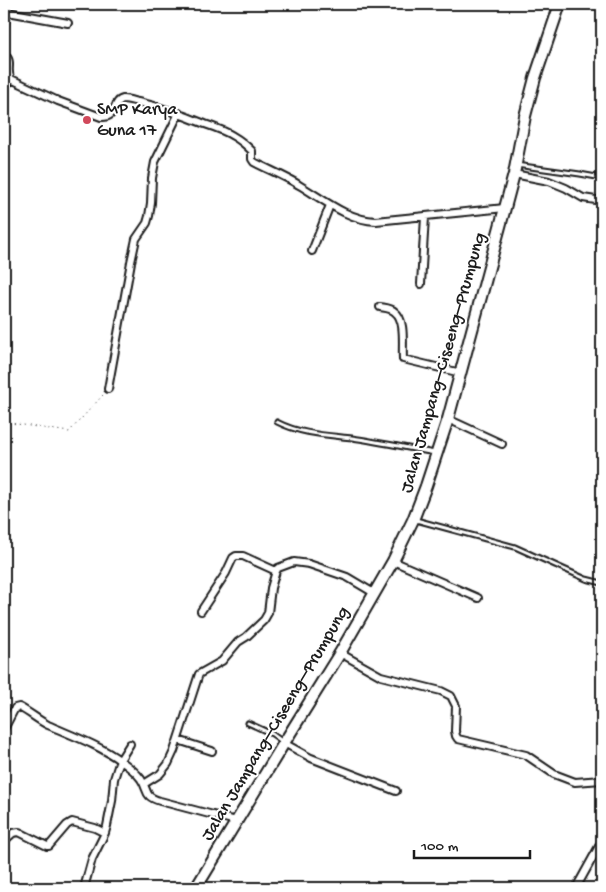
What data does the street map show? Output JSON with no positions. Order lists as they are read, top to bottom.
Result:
{
  "streets": {
    "main road": ["Jalan Jampang–Ciseeng–Prumpung"]
  },
  "places": ["SMP Karya Guna 17"],
  "scale_bar": "100 m"
}
